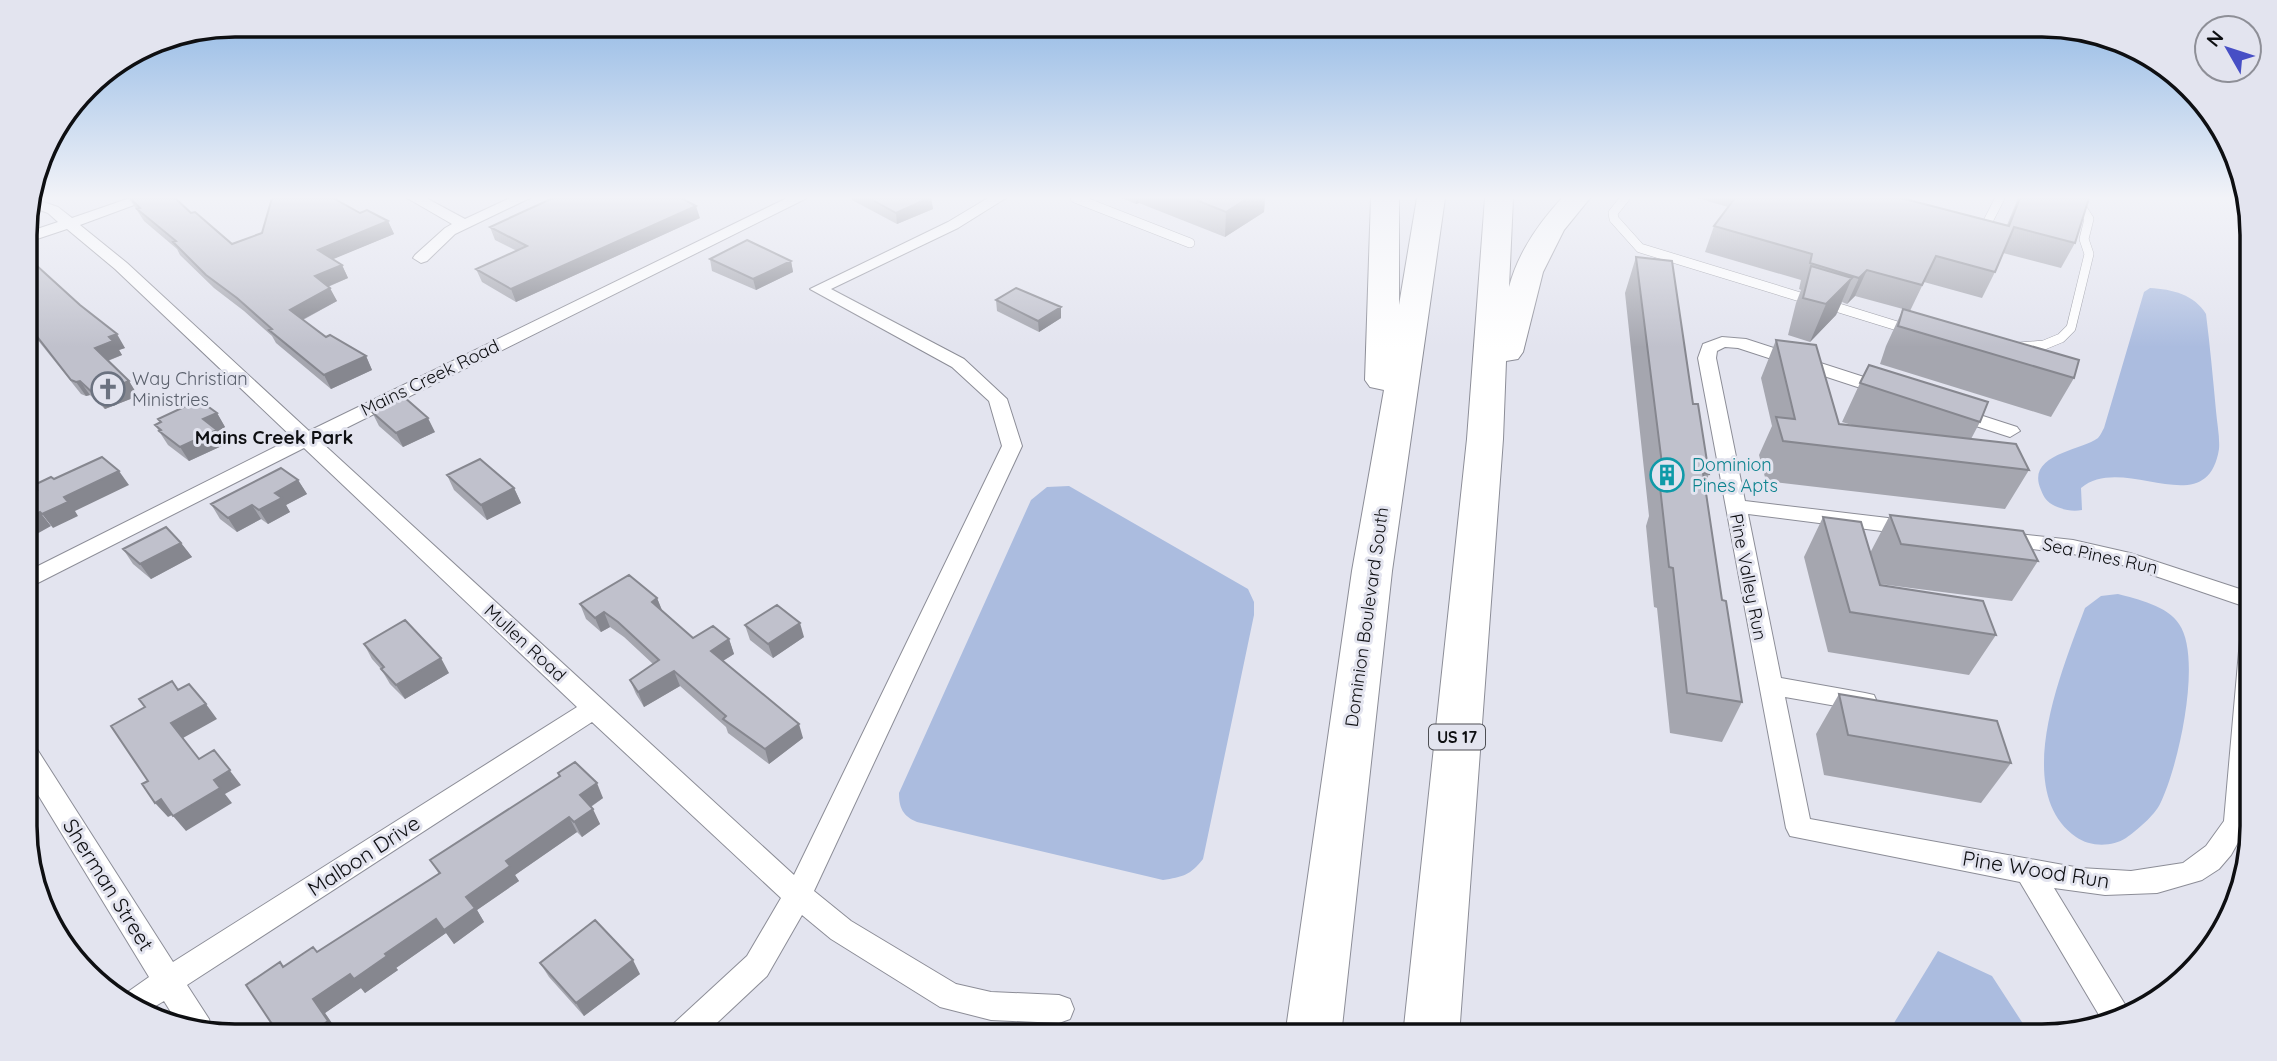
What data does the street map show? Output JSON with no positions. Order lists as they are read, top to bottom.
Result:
{
  "streets": {
    "highway": ["Dominion Boulevard South", "US 17"],
    "street": [
      "Mains Creek Road",
      "Sea Pines Run",
      "Pine Valley Run",
      "Mullen Road",
      "Malbon Drive",
      "Pine Wood Run",
      "Sherman Street"
    ]
  },
  "crossings": [
    ["Mains Creek Road", "Mullen Road"],
    ["Pine Valley Run", "Pine Wood Run"],
    ["Mullen Road", "Malbon Drive"],
    ["Malbon Drive", "Sherman Street"]
  ],
  "districts": ["Mains Creek Park"],
  "places": {
    "church": ["Way Christian Ministries"],
    "building": ["Dominion Pines Apts"]
  },
  "north": "top left"
}
